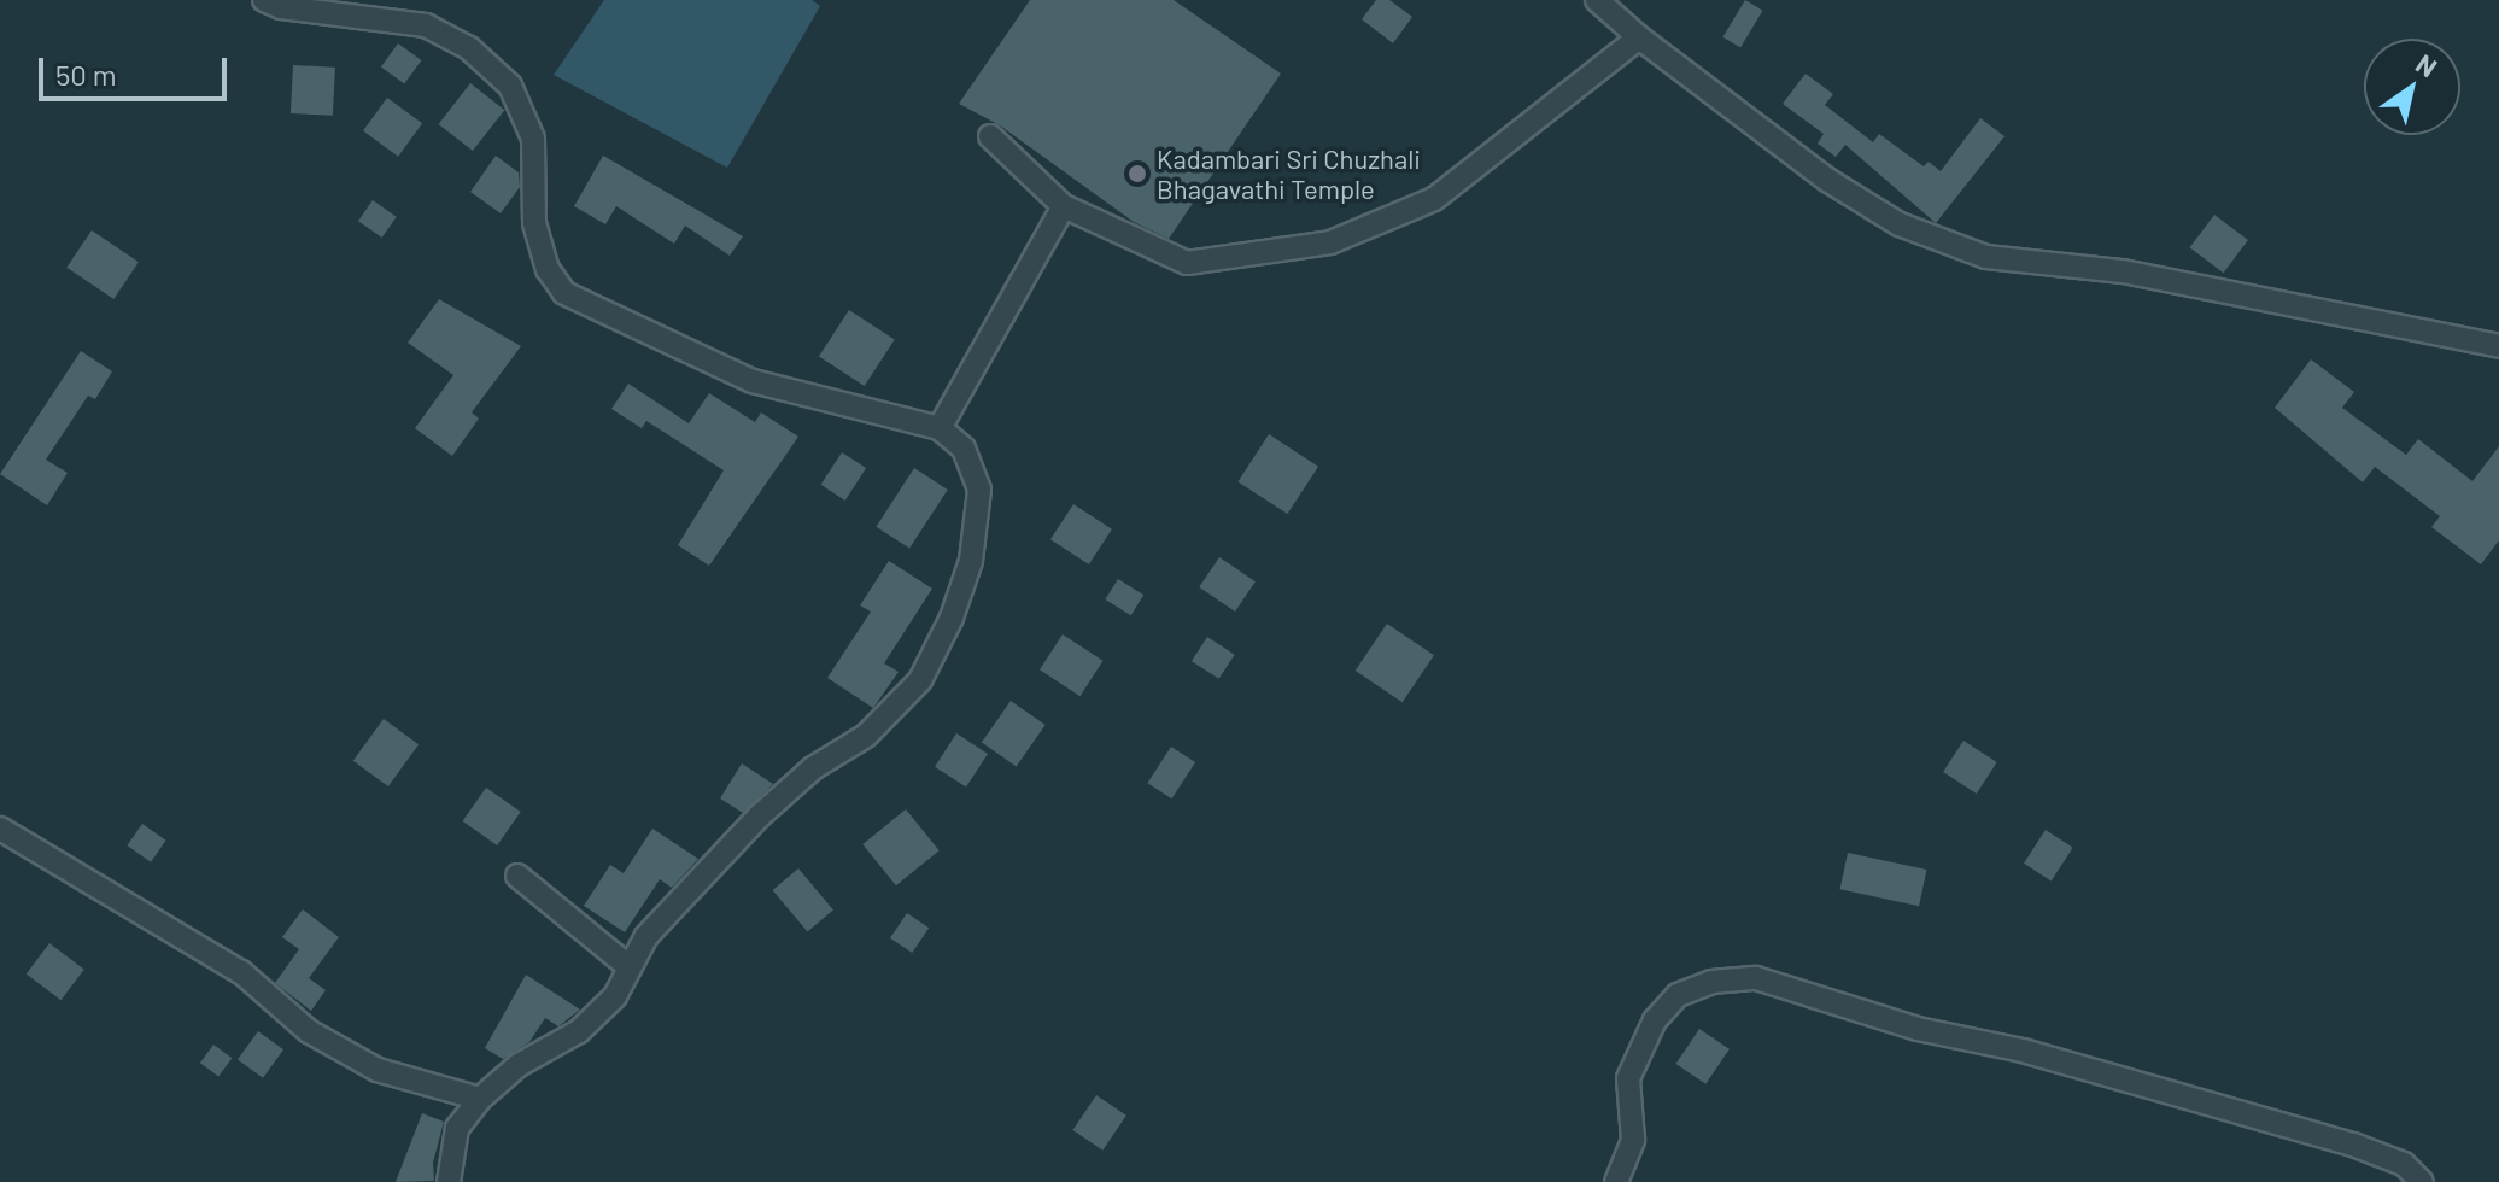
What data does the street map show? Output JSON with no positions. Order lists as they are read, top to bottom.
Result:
{
  "places": ["Kadambari Sri Chuzhali Bhagavathi Temple"],
  "scale_bar": "50 m",
  "north": "top right"
}
